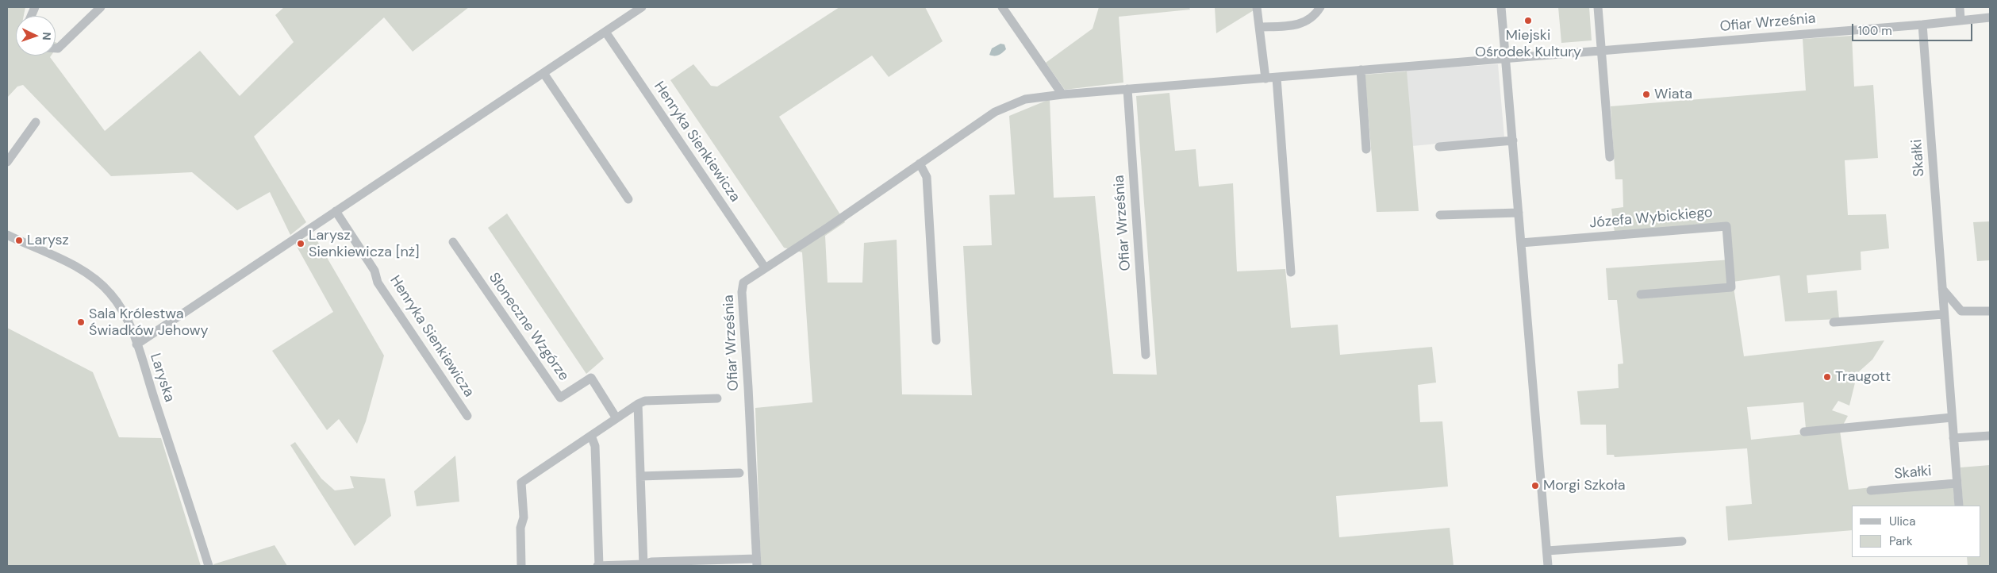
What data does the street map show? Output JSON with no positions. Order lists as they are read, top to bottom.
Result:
{
  "streets": {
    "street": [
      "Ofiar Września",
      "Henryka Sienkiewicza",
      "Skałki",
      "Józefa Wybickiego",
      "Słoneczne Wzgórze",
      "Laryska"
    ]
  },
  "crossings": [
    ["Ofiar Września", "Henryka Sienkiewicza"],
    ["Ofiar Września", "Skałki"]
  ],
  "places": [
    "Miejski Ośrodek Kultury",
    "Wiata",
    "Larysz",
    "Larysz Sienkiewicza [nż]",
    "Sala Królestwa Świadków Jehowy",
    "Traugott",
    "Morgi Szkoła"
  ],
  "legend": ["Ulica", "Park"],
  "scale_bar": "100 m",
  "north": "right"
}
